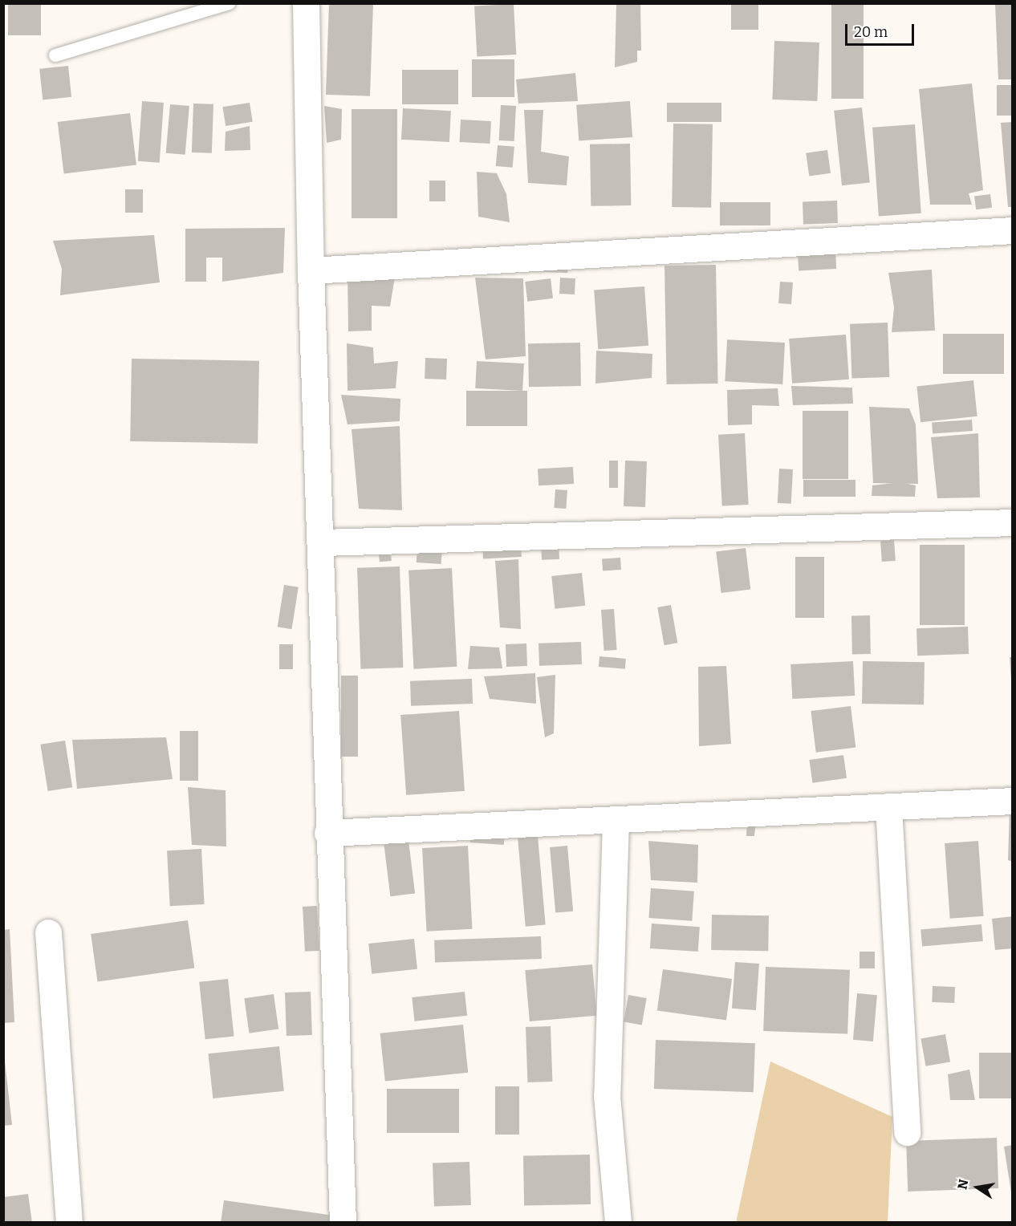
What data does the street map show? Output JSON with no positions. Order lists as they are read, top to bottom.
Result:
{
  "scale_bar": "20 m",
  "north": "left"
}
